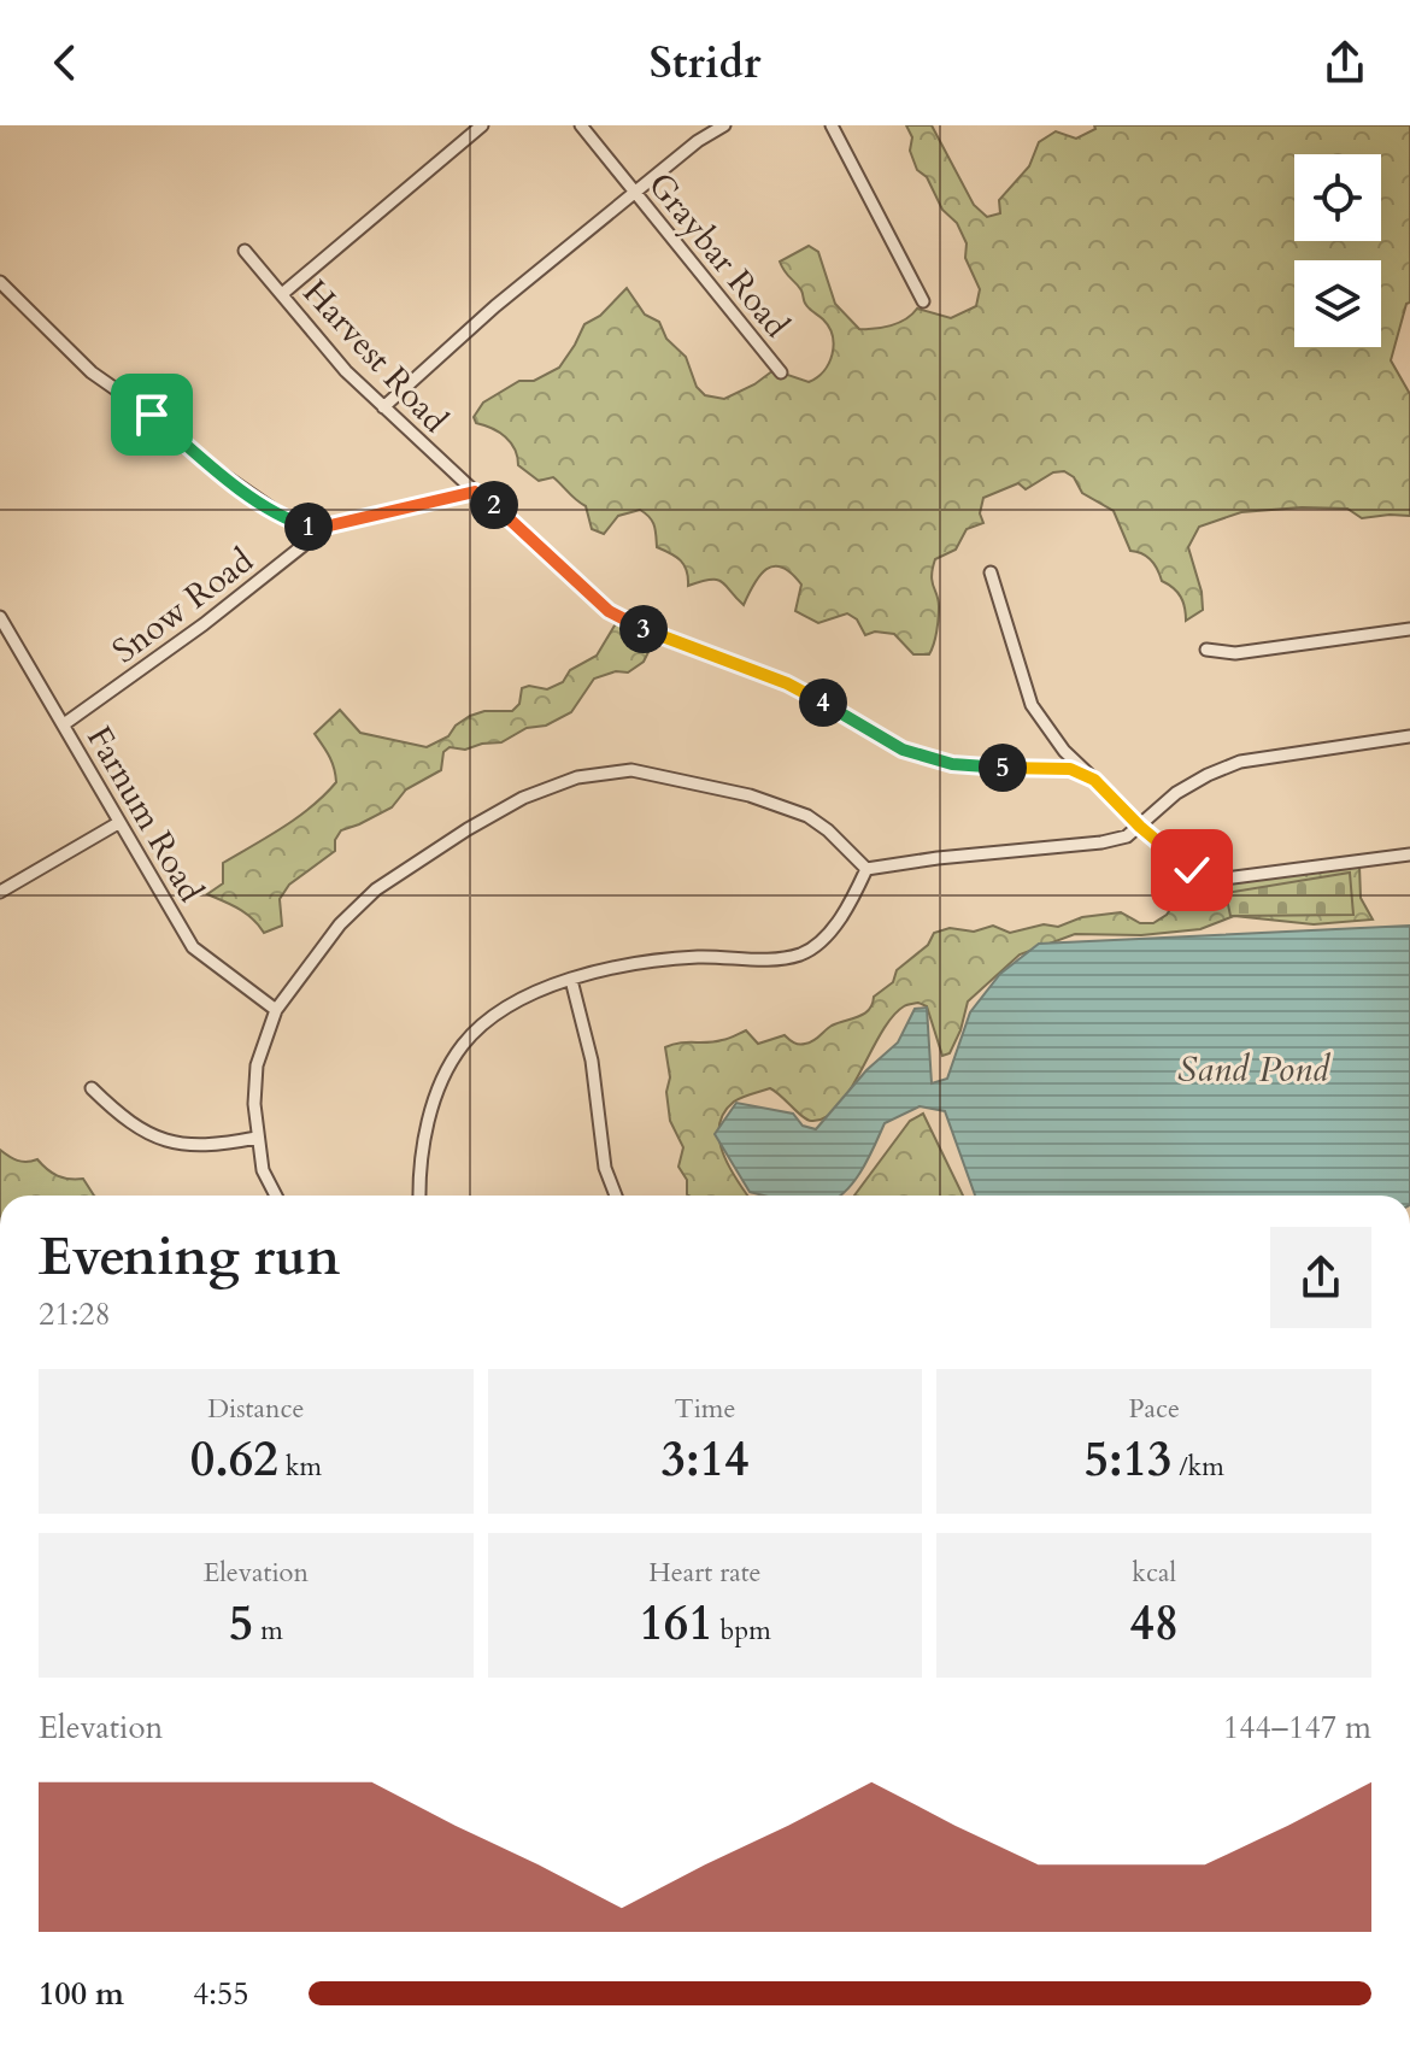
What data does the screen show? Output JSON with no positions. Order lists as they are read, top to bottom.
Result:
{
  "streets": {
    "street": [
      "Graybar Road",
      "Harvest Road",
      "Snow Road",
      "Farnum Road"
    ]
  },
  "crossings": [
    ["Snow Road", "Farnum Road"]
  ],
  "water": ["Sand Pond"],
  "page": {
    "header": "Stridr",
    "pins": [
      "2",
      "1",
      "3",
      "4",
      "5"
    ],
    "heading": ["Evening run", "21:28"],
    "stats": [
      ["Distance", "0.62 km"],
      ["Time", "3:14"],
      ["Pace", "5:13 /km"],
      ["Elevation", "5 m"],
      ["Heart rate", "161 bpm"],
      ["kcal", "48"]
    ],
    "chart": ["Elevation", "144–147 m"],
    "list": [
      {
        "name": "100 m",
        "note": "4:55"
      }
    ]
  }
}
